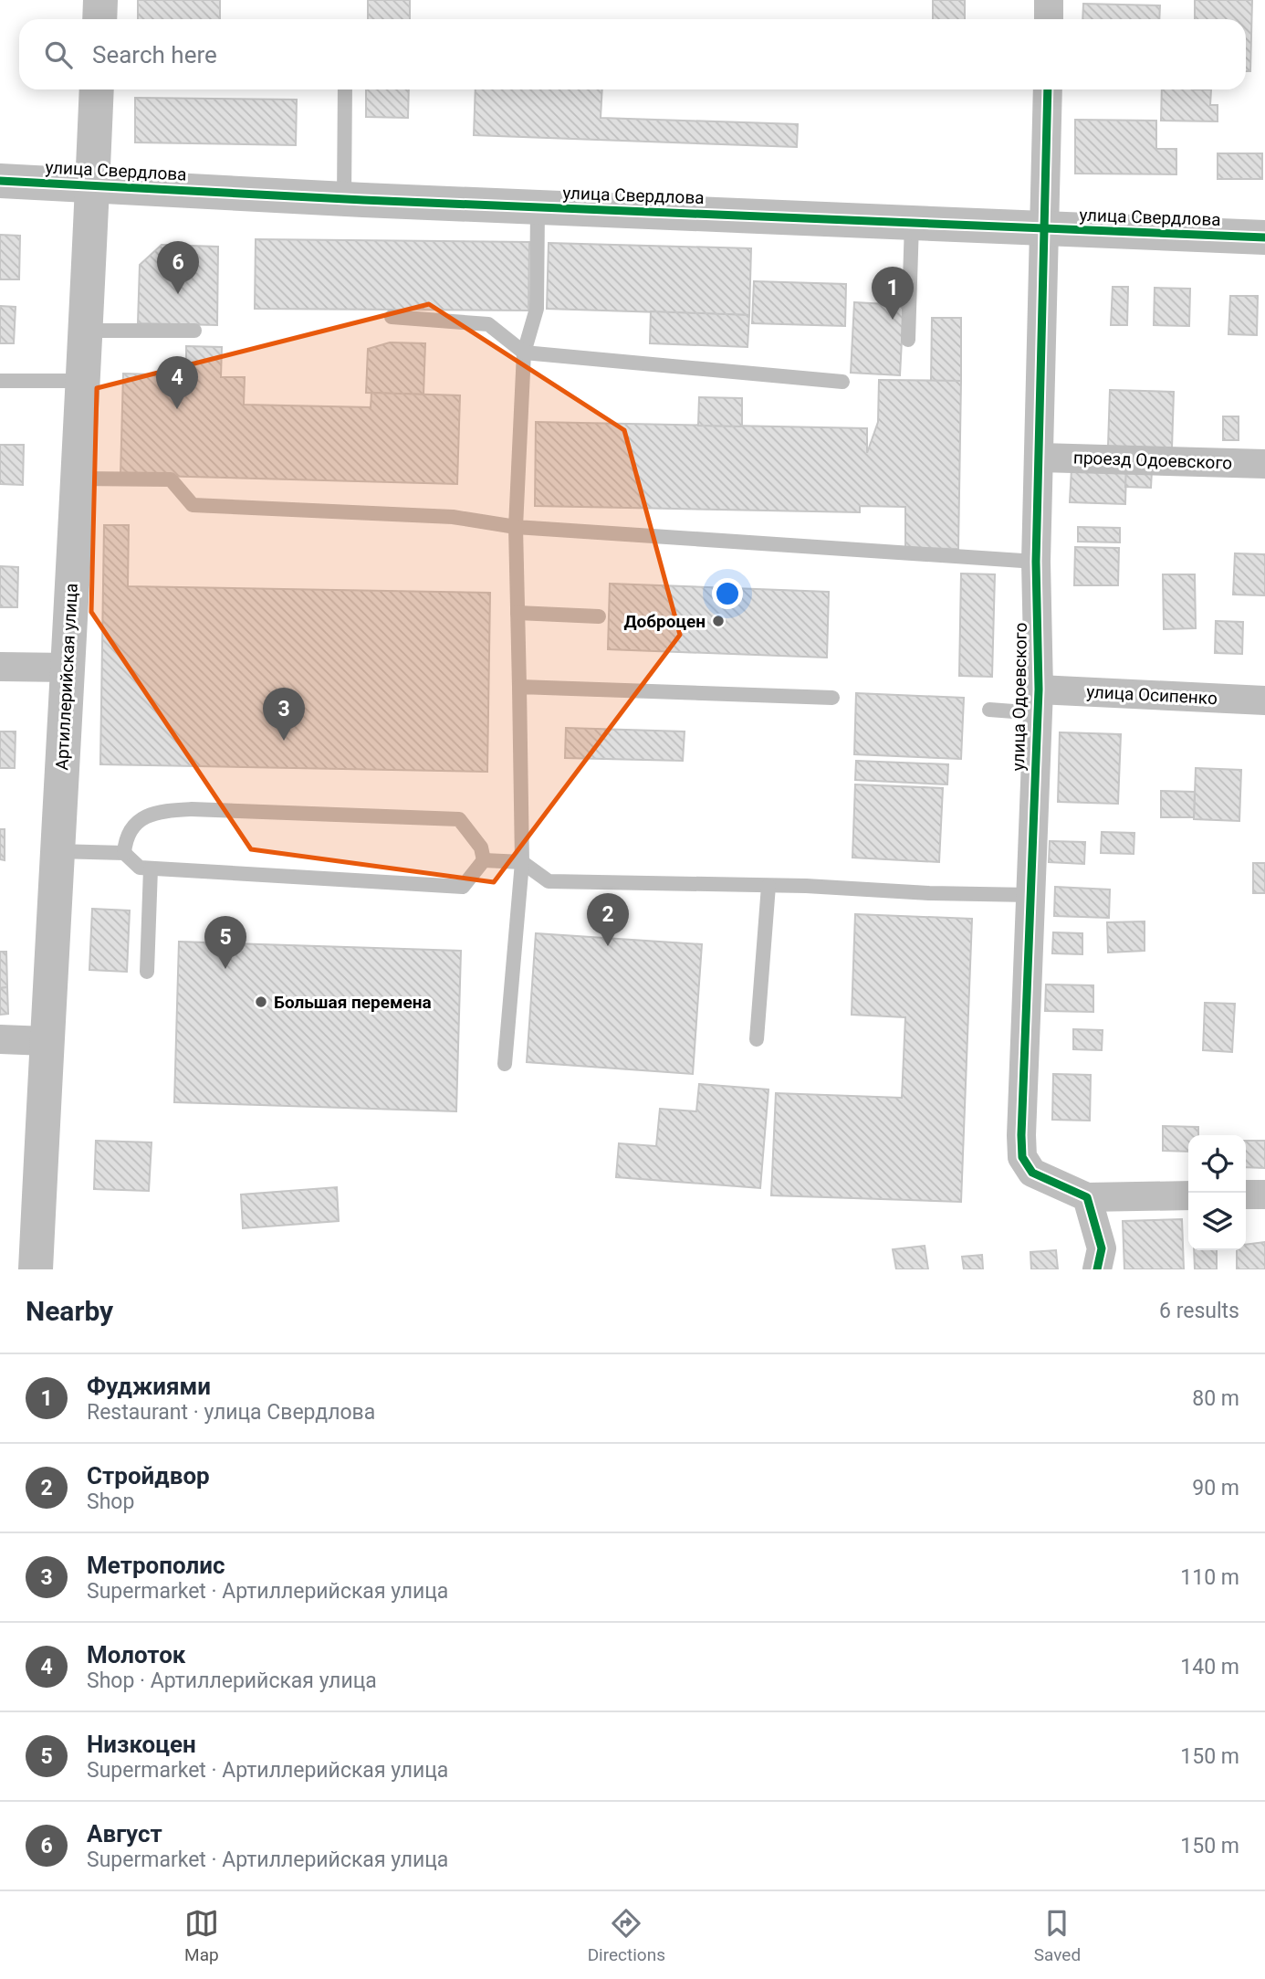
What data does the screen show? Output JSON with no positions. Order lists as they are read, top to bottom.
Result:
{
  "streets": {
    "street": [
      "улица Свердлова",
      "проезд Одоевского",
      "Артиллерийская улица",
      "улица Осипенко",
      "улица Одоевского"
    ]
  },
  "crossings": [
    ["улица Свердлова", "Артиллерийская улица"],
    ["улица Свердлова", "улица Одоевского"],
    ["проезд Одоевского", "улица Одоевского"],
    ["улица Осипенко", "улица Одоевского"]
  ],
  "places": ["Доброцен", "Большая перемена"],
  "page": {
    "search": "Search here",
    "pins": [
      "6",
      "1",
      "4",
      "3",
      "2",
      "5"
    ],
    "heading": ["Nearby", "6 results"],
    "list": [
      {
        "mark": "1",
        "name": "Фуджиями",
        "note": "Restaurant · улица Свердлова",
        "value": "80 m"
      },
      {
        "mark": "2",
        "name": "Стройдвор",
        "note": "Shop",
        "value": "90 m"
      },
      {
        "mark": "3",
        "name": "Метрополис",
        "note": "Supermarket · Артиллерийская улица",
        "value": "110 m"
      },
      {
        "mark": "4",
        "name": "Молоток",
        "note": "Shop · Артиллерийская улица",
        "value": "140 m"
      },
      {
        "mark": "5",
        "name": "Низкоцен",
        "note": "Supermarket · Артиллерийская улица",
        "value": "150 m"
      },
      {
        "mark": "6",
        "name": "Август",
        "note": "Supermarket · Артиллерийская улица",
        "value": "150 m"
      }
    ],
    "nav": ["Map", "Directions", "Saved"]
  }
}
